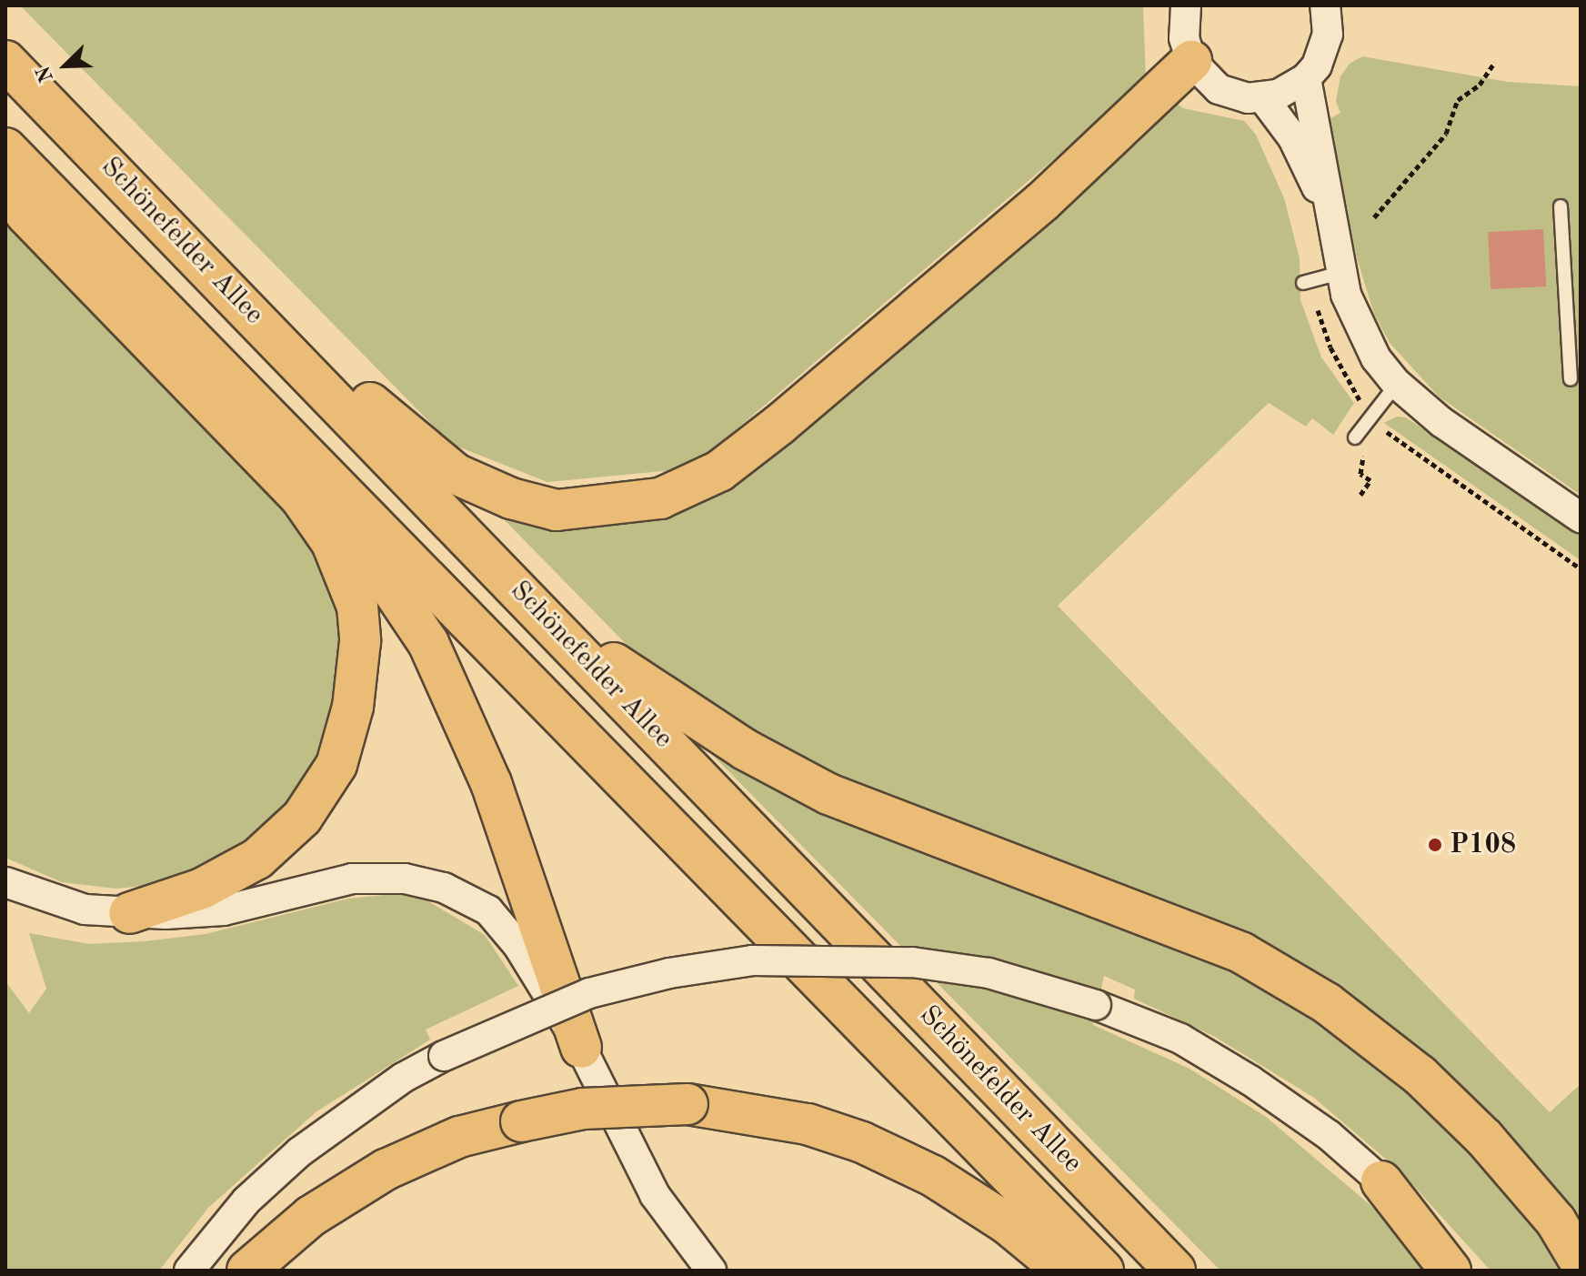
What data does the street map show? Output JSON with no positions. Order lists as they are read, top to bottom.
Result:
{
  "streets": {
    "highway": ["Schönefelder Allee"]
  },
  "places": ["P108"],
  "north": "bottom left"
}
